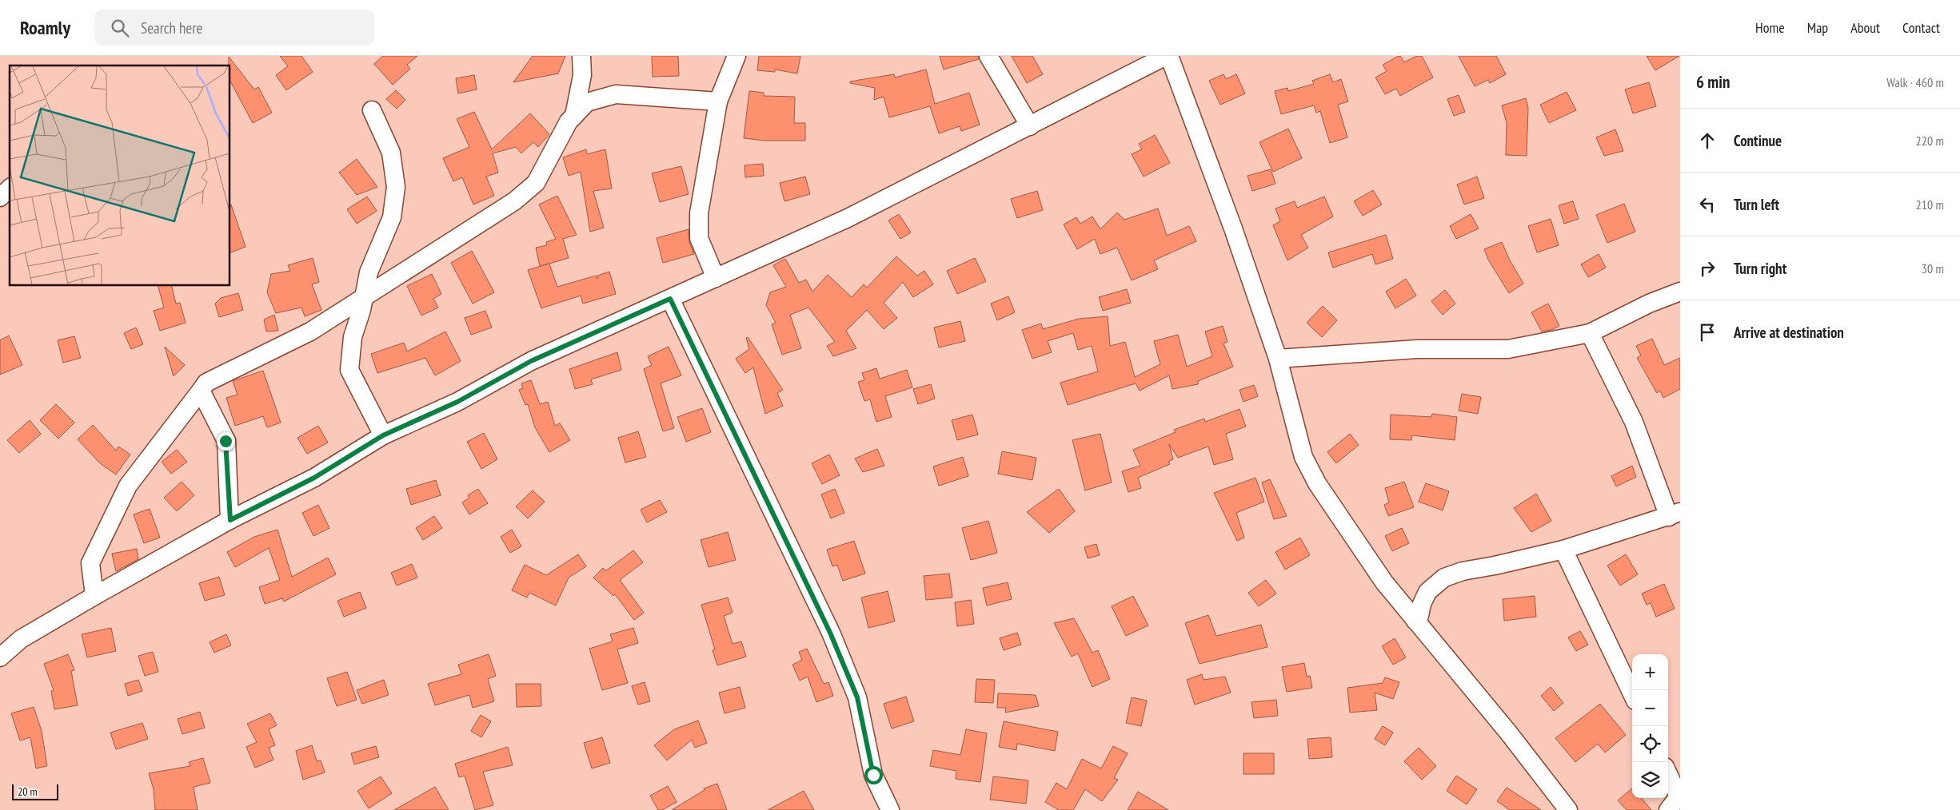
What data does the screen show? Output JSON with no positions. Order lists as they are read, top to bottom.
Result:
{
  "scale_bar": "20 m",
  "page": {
    "header": "Roamly",
    "search": "Search here",
    "nav": [
      "Home",
      "Map",
      "About",
      "Contact"
    ],
    "heading": ["6 min", "Walk · 460 m"],
    "list": [
      ["Continue", "220 m"],
      ["Turn left", "210 m"],
      ["Turn right", "30 m"],
      "Arrive at destination"
    ],
    "map_buttons": ["+", "−"],
    "scale": "20 m"
  }
}
